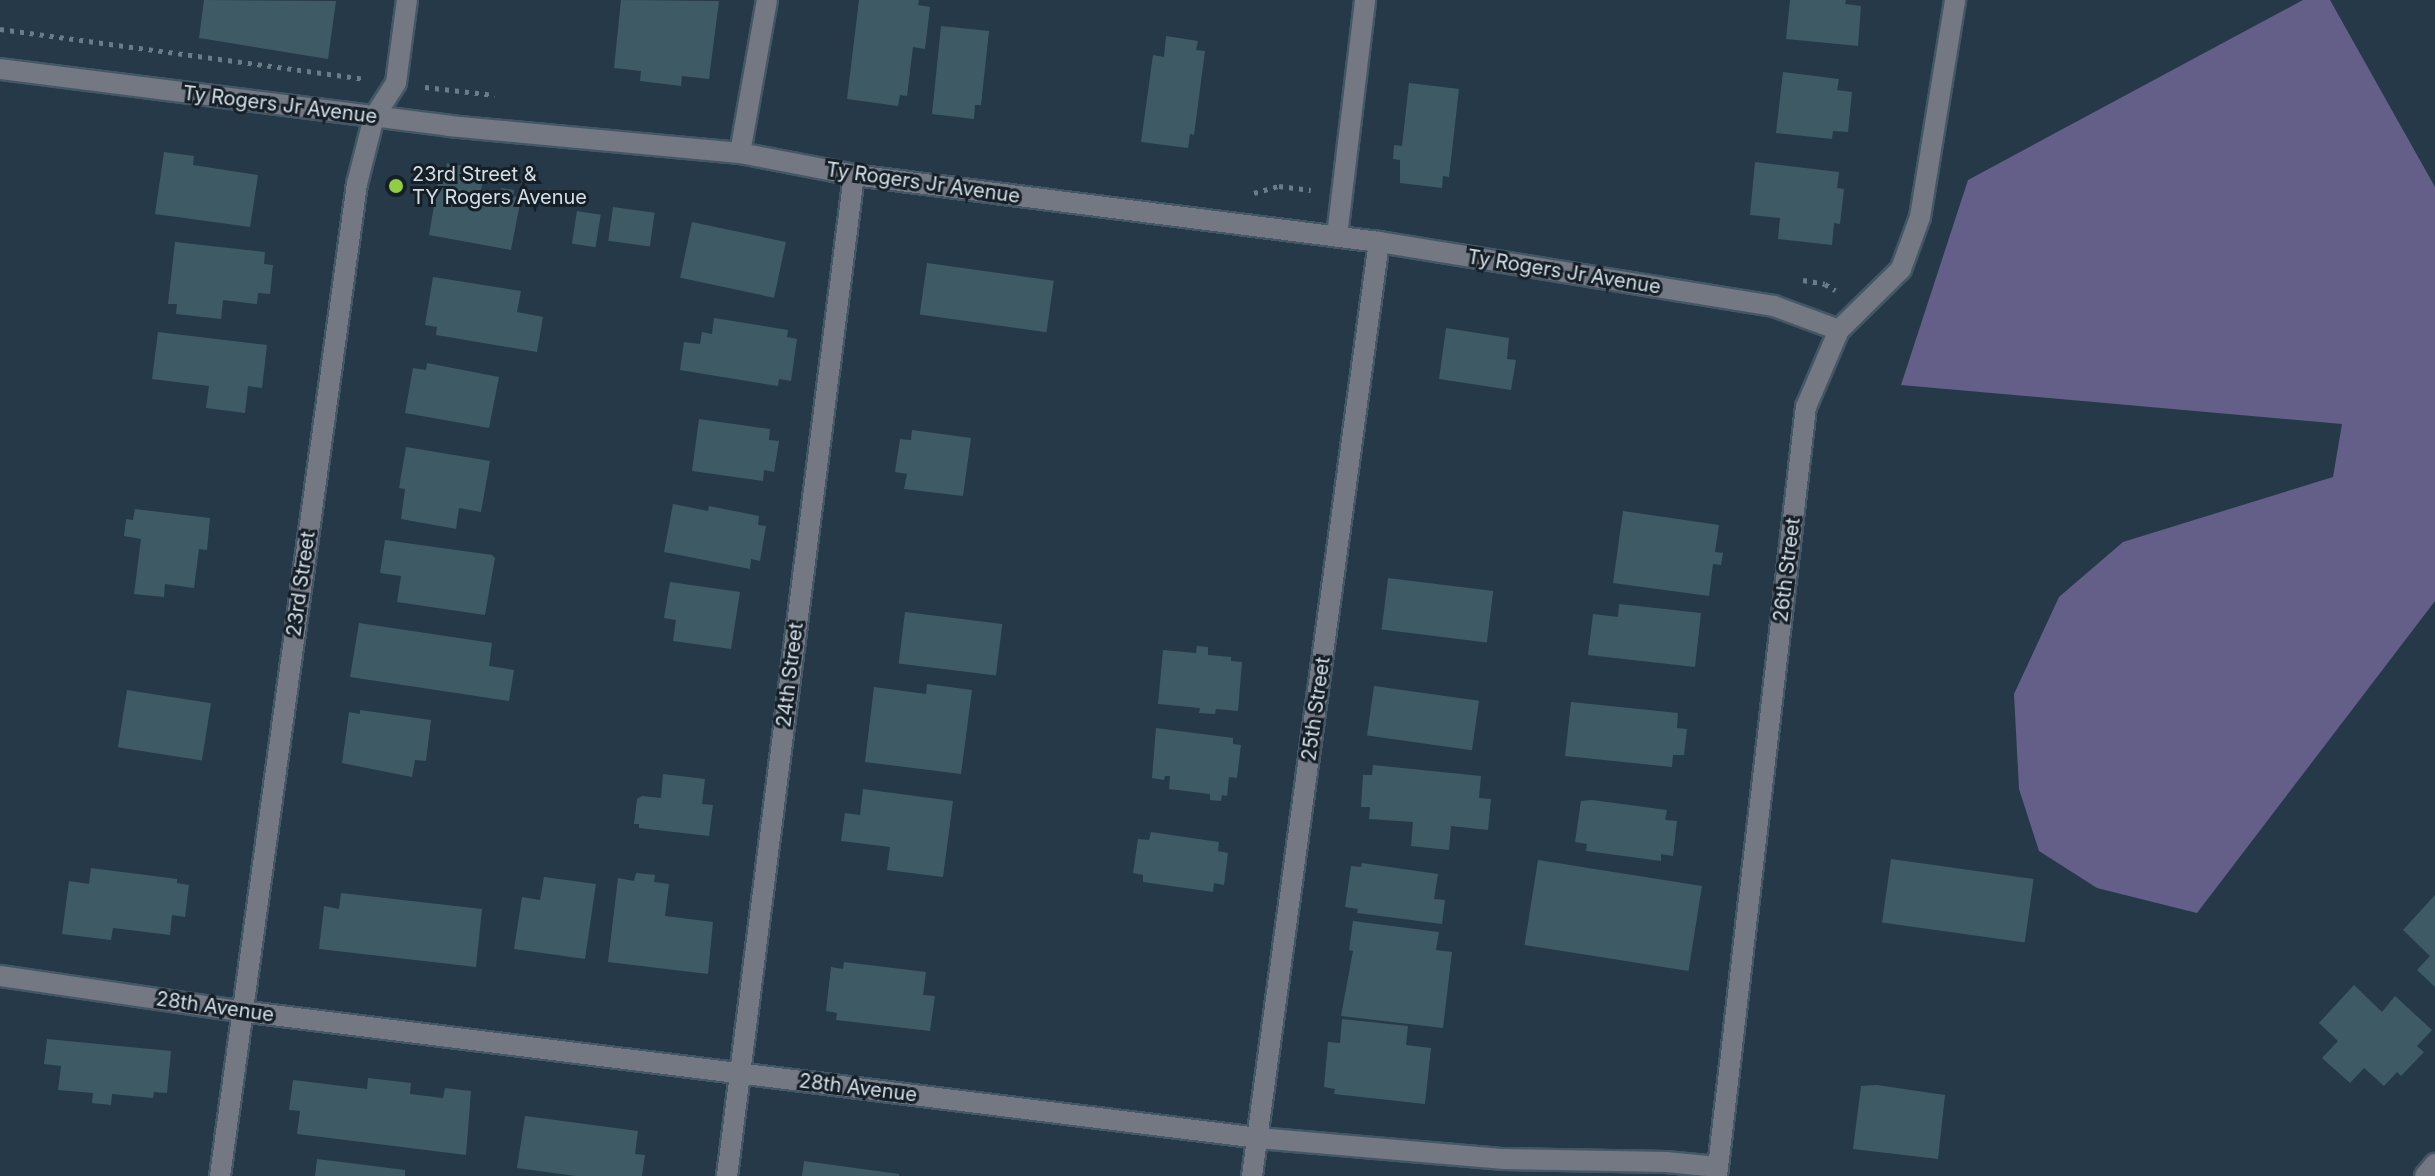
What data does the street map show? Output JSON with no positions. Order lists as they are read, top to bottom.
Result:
{
  "streets": {
    "street": [
      "Ty Rogers Jr Avenue",
      "26th Street",
      "23rd Street",
      "24th Street",
      "25th Street",
      "28th Avenue"
    ]
  },
  "crossings": [
    ["Ty Rogers Jr Avenue", "26th Street"],
    ["Ty Rogers Jr Avenue", "23rd Street"],
    ["Ty Rogers Jr Avenue", "24th Street"],
    ["Ty Rogers Jr Avenue", "25th Street"],
    ["26th Street", "28th Avenue"],
    ["23rd Street", "28th Avenue"],
    ["24th Street", "28th Avenue"],
    ["25th Street", "28th Avenue"]
  ],
  "places": ["23rd Street & TY Rogers Avenue"]
}
